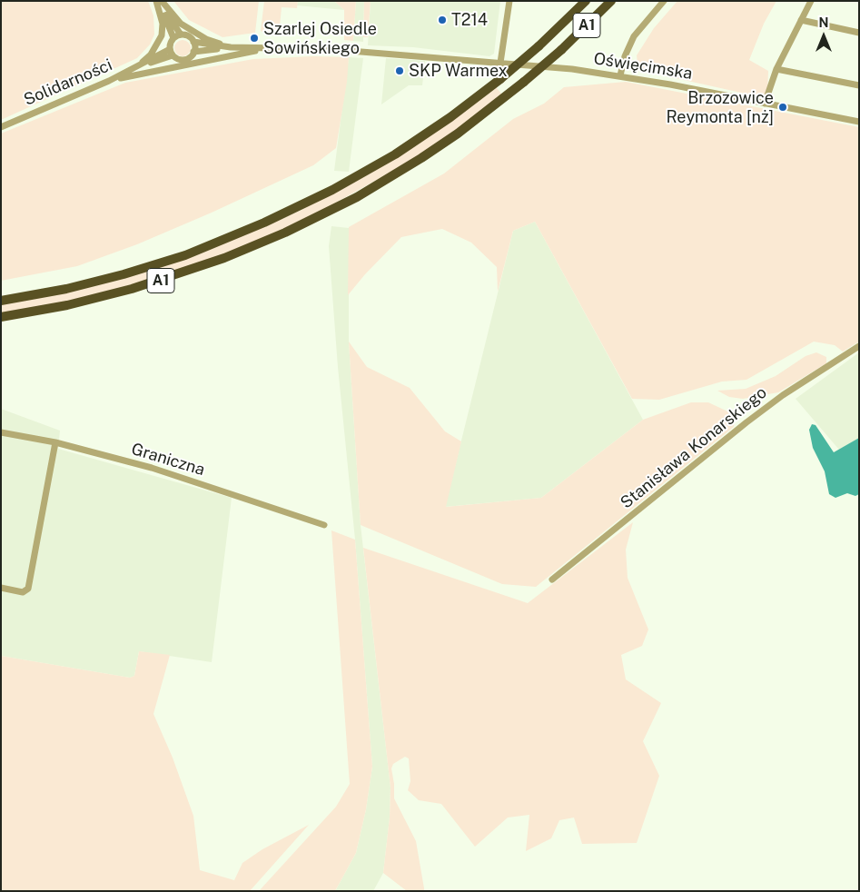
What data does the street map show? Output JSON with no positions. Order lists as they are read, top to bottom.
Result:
{
  "streets": {
    "highway": ["A1"],
    "street": [
      "Oświęcimska",
      "Solidarności",
      "Stanisława Konarskiego",
      "Graniczna"
    ]
  },
  "places": [
    "T214",
    "Szarlej Osiedle Sowińskiego",
    "SKP Warmex",
    "Brzozowice Reymonta [nż]"
  ],
  "north": "top"
}
